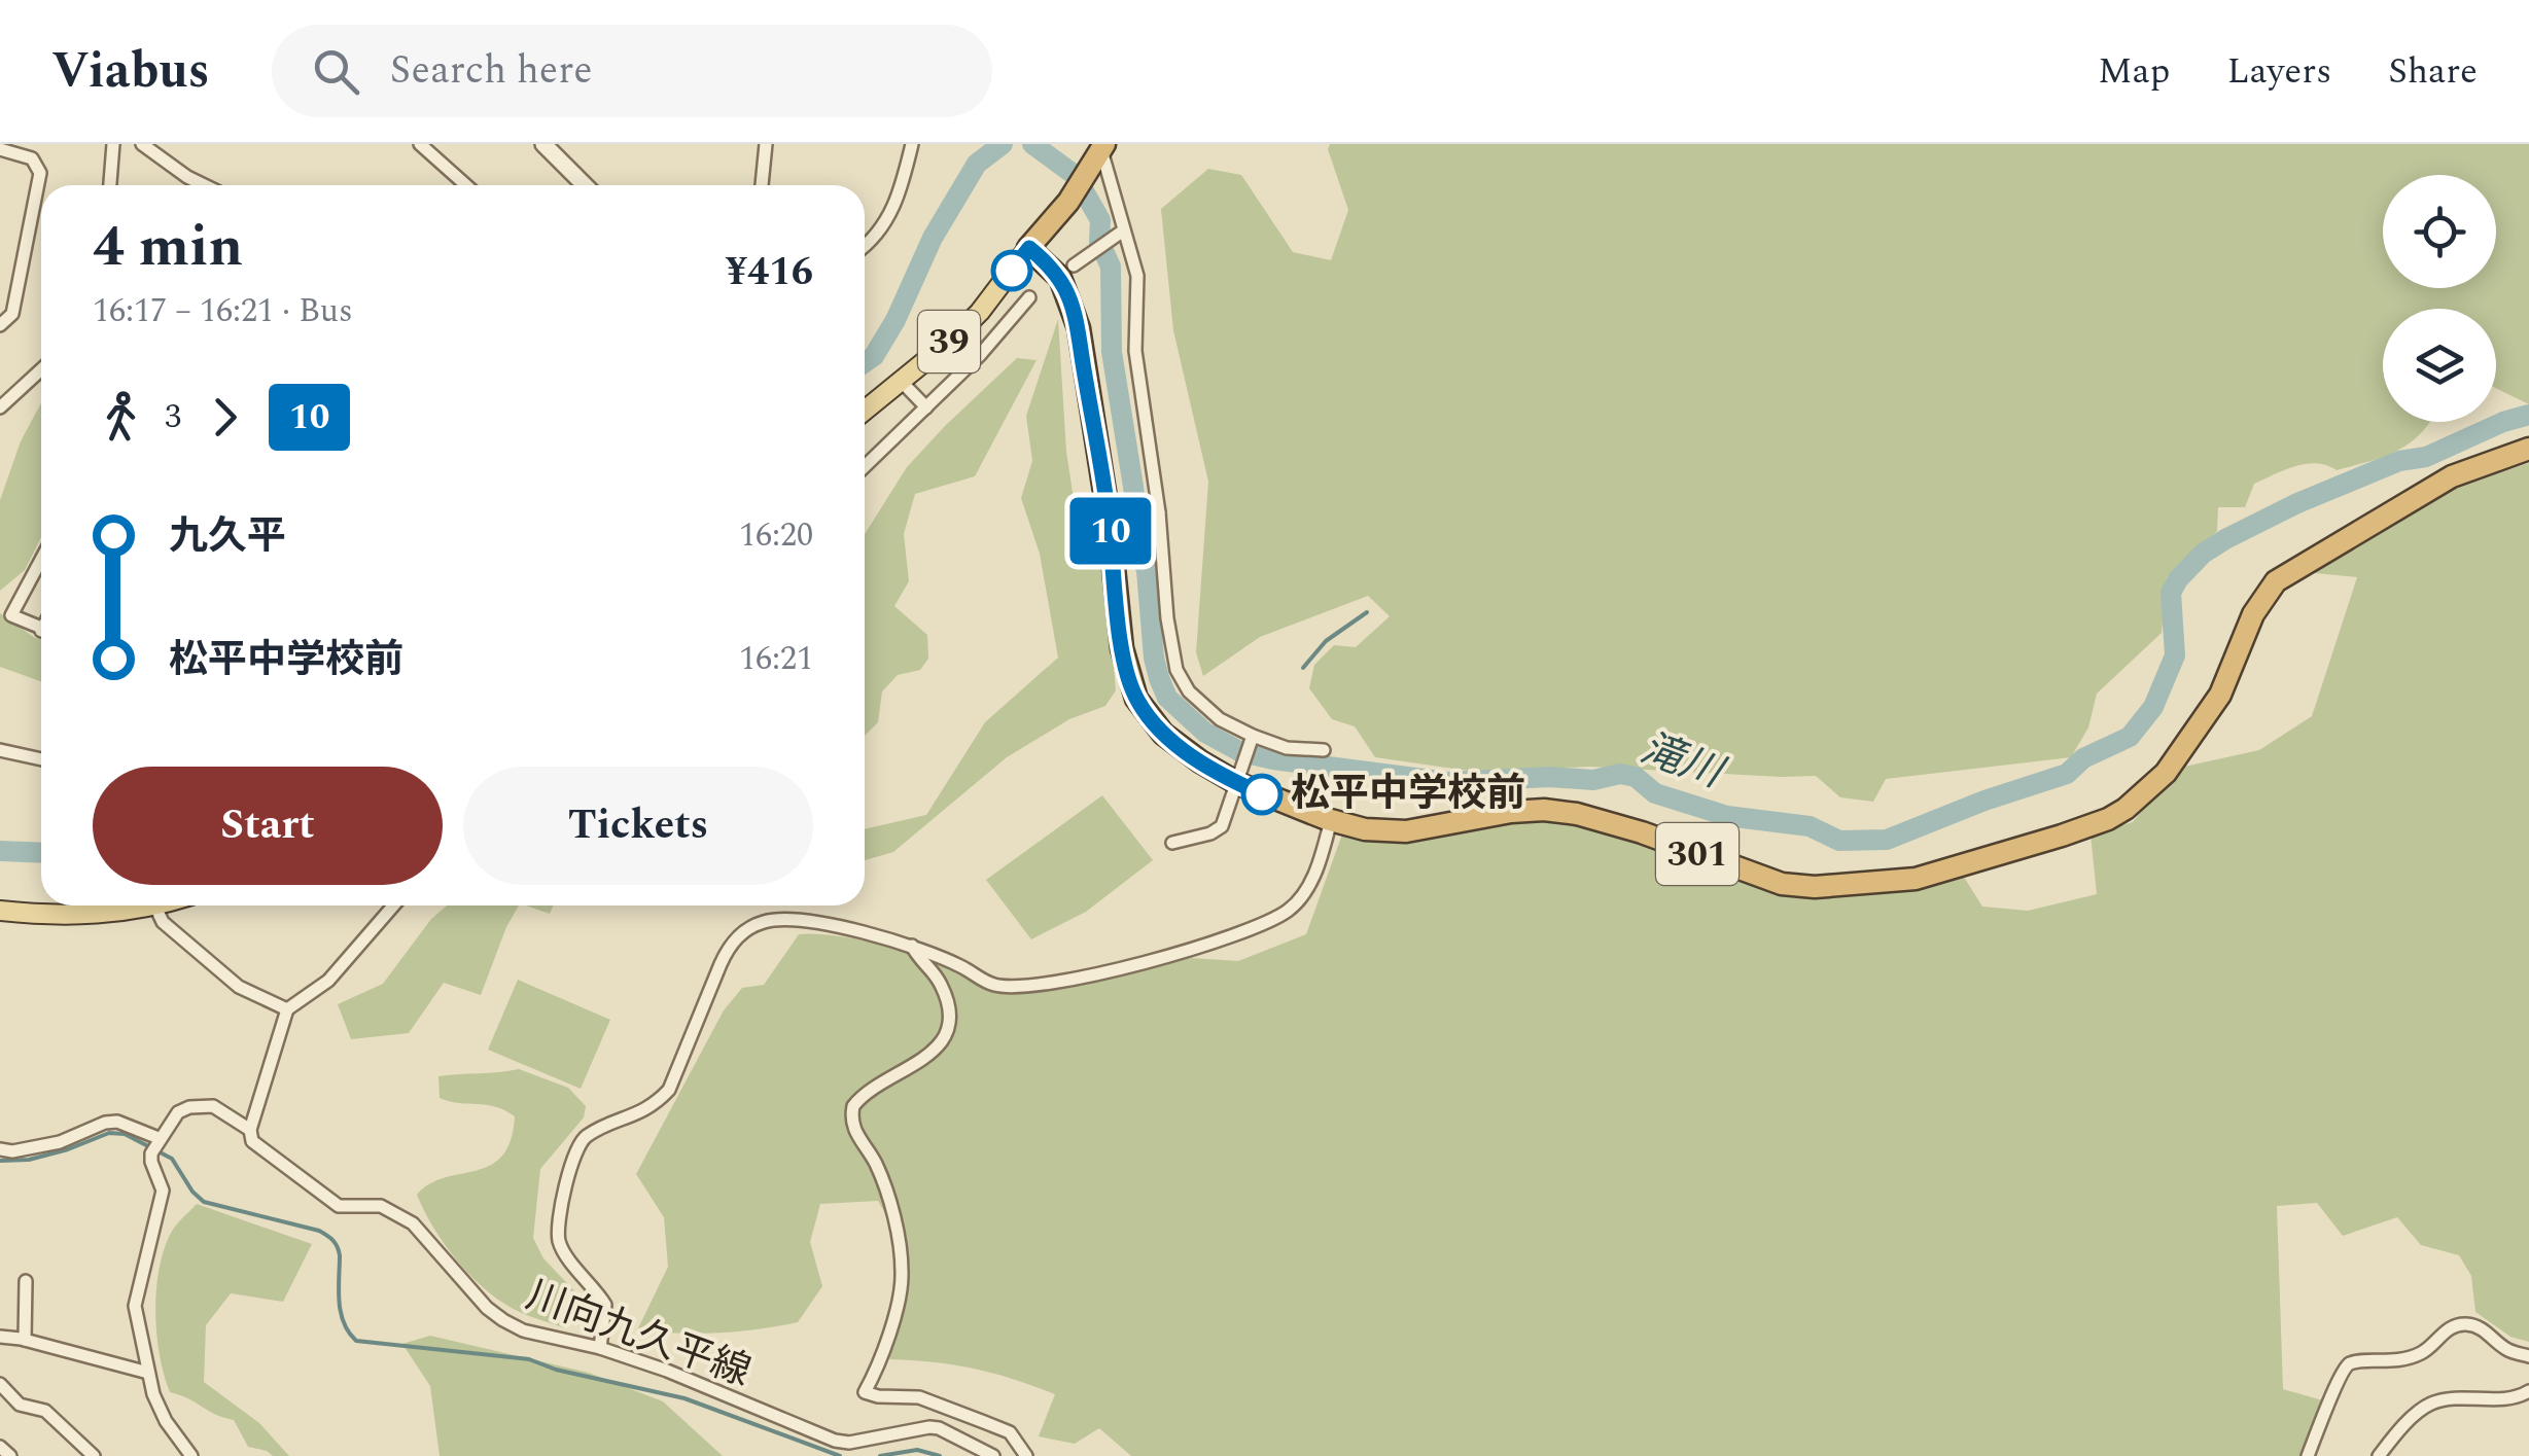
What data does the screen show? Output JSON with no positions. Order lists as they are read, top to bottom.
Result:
{
  "streets": {
    "highway": ["301"],
    "main road": ["39"],
    "street": ["川向九久平線"]
  },
  "crossings": [
    ["39", "301"]
  ],
  "water": ["滝川"],
  "places": ["松平中学校前"],
  "lines": ["bus line 10"],
  "page": {
    "header": "Viabus",
    "search": "Search here",
    "nav": ["Map", "Layers", "Share"],
    "on_map": "10",
    "heading": ["4 min", "16:17 – 16:21 · Bus", "¥416"],
    "legs": ["3", "10"],
    "list": [
      {
        "name": "九久平",
        "value": "16:20"
      },
      {
        "name": "松平中学校前",
        "value": "16:21"
      }
    ],
    "buttons": ["Start", "Tickets"]
  }
}
